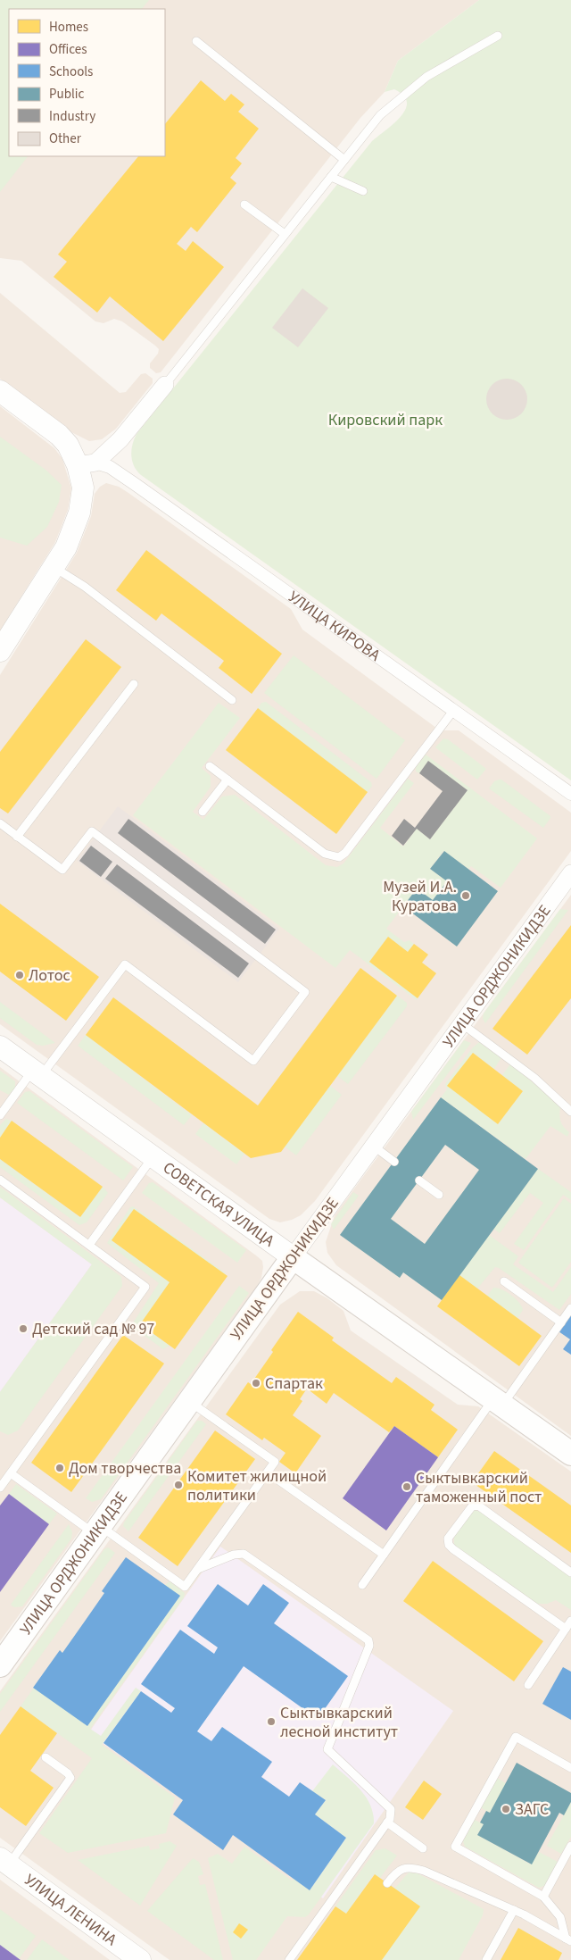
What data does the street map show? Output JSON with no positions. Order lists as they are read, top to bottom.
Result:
{
  "streets": {
    "main road": ["УЛИЦА ОРДЖОНИКИДЗЕ", "СОВЕТСКАЯ УЛИЦА"],
    "street": ["УЛИЦА КИРОВА", "УЛИЦА ЛЕНИНА"]
  },
  "crossings": [
    ["УЛИЦА ОРДЖОНИКИДЗЕ", "СОВЕТСКАЯ УЛИЦА"]
  ],
  "parks": ["Кировский парк"],
  "places": [
    "Музей И.А. Куратова",
    "Лотос",
    "Детский сад № 97",
    "Спартак",
    "Дом творчества",
    "Комитет жилищной политики",
    "Сыктывкарский таможенный пост",
    "Сыктывкарский лесной институт",
    "ЗАГС"
  ],
  "legend": [
    "Homes",
    "Offices",
    "Schools",
    "Public",
    "Industry",
    "Other"
  ]
}
